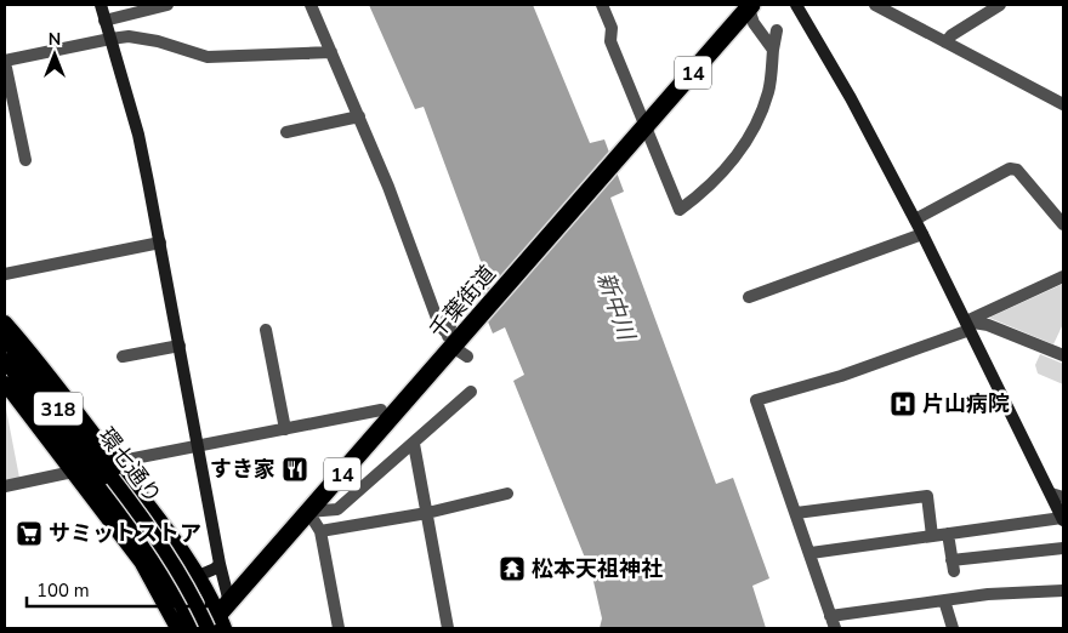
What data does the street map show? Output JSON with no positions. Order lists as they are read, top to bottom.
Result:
{
  "streets": {
    "highway": ["14", "千葉街道"],
    "main road": ["318", "環七通り"]
  },
  "crossings": [
    ["千葉街道", "環七通り"]
  ],
  "water": ["新中川"],
  "places": {
    "hospital": ["片山病院"],
    "restaurant": ["すき家"],
    "supermarket": ["サミットストア"],
    "temple": ["松本天祖神社"]
  },
  "scale_bar": "100 m",
  "north": "top"
}
